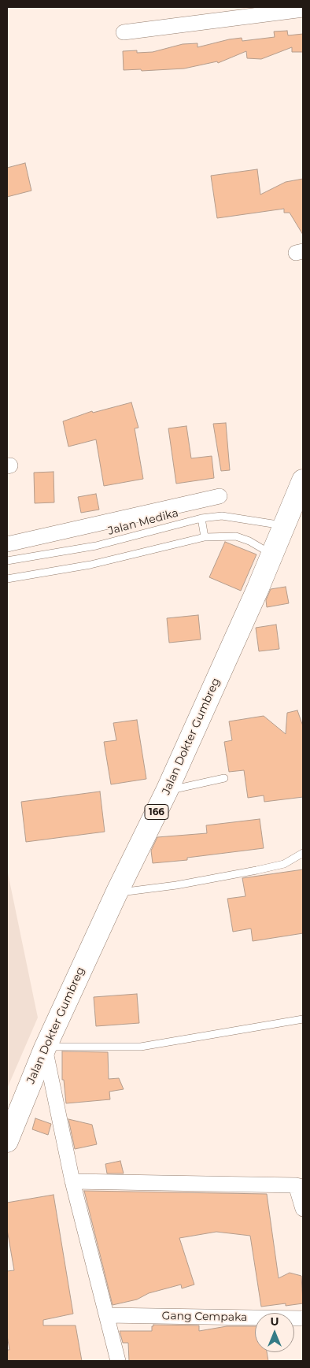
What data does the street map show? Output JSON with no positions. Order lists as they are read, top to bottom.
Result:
{
  "streets": {
    "main road": ["Jalan Dokter Gumbreg", "166"],
    "street": ["Gang Cempaka"],
    "lane": ["Jalan Medika"]
  },
  "crossings": [
    ["Jalan Medika", "Jalan Dokter Gumbreg"]
  ],
  "north": "top"
}
